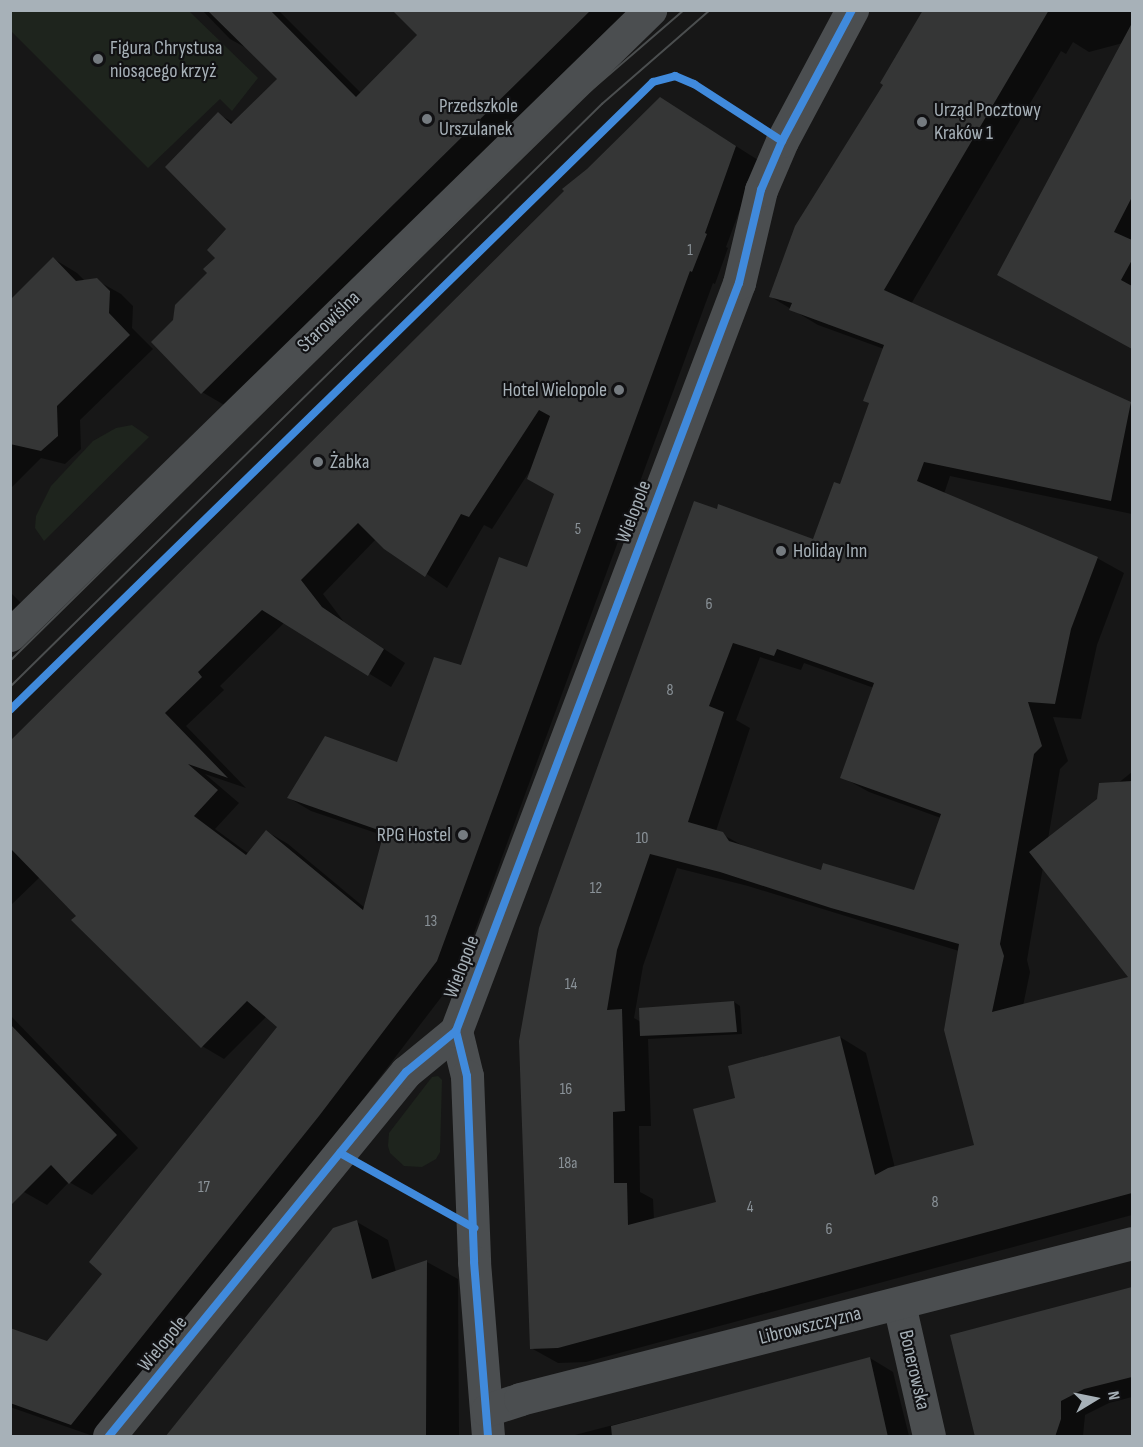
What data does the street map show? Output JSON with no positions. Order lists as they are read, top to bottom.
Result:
{
  "streets": {
    "street": [
      "Starowiślna",
      "Wielopole",
      "Librowszczyzna",
      "Bonerowska"
    ]
  },
  "crossings": [
    ["Librowszczyzna", "Bonerowska"]
  ],
  "places": [
    "Figura Chrystusa niosącego krzyż",
    "Przedszkole Urszulanek",
    "Urząd Pocztowy Kraków 1",
    "Hotel Wielopole",
    "Żabka",
    "Holiday Inn",
    "RPG Hostel"
  ],
  "house_numbers": [
    "1",
    "5",
    "6",
    "8",
    "10",
    "12",
    "13",
    "14",
    "16",
    "18a",
    "17",
    "8",
    "4",
    "6"
  ],
  "north": "right"
}
